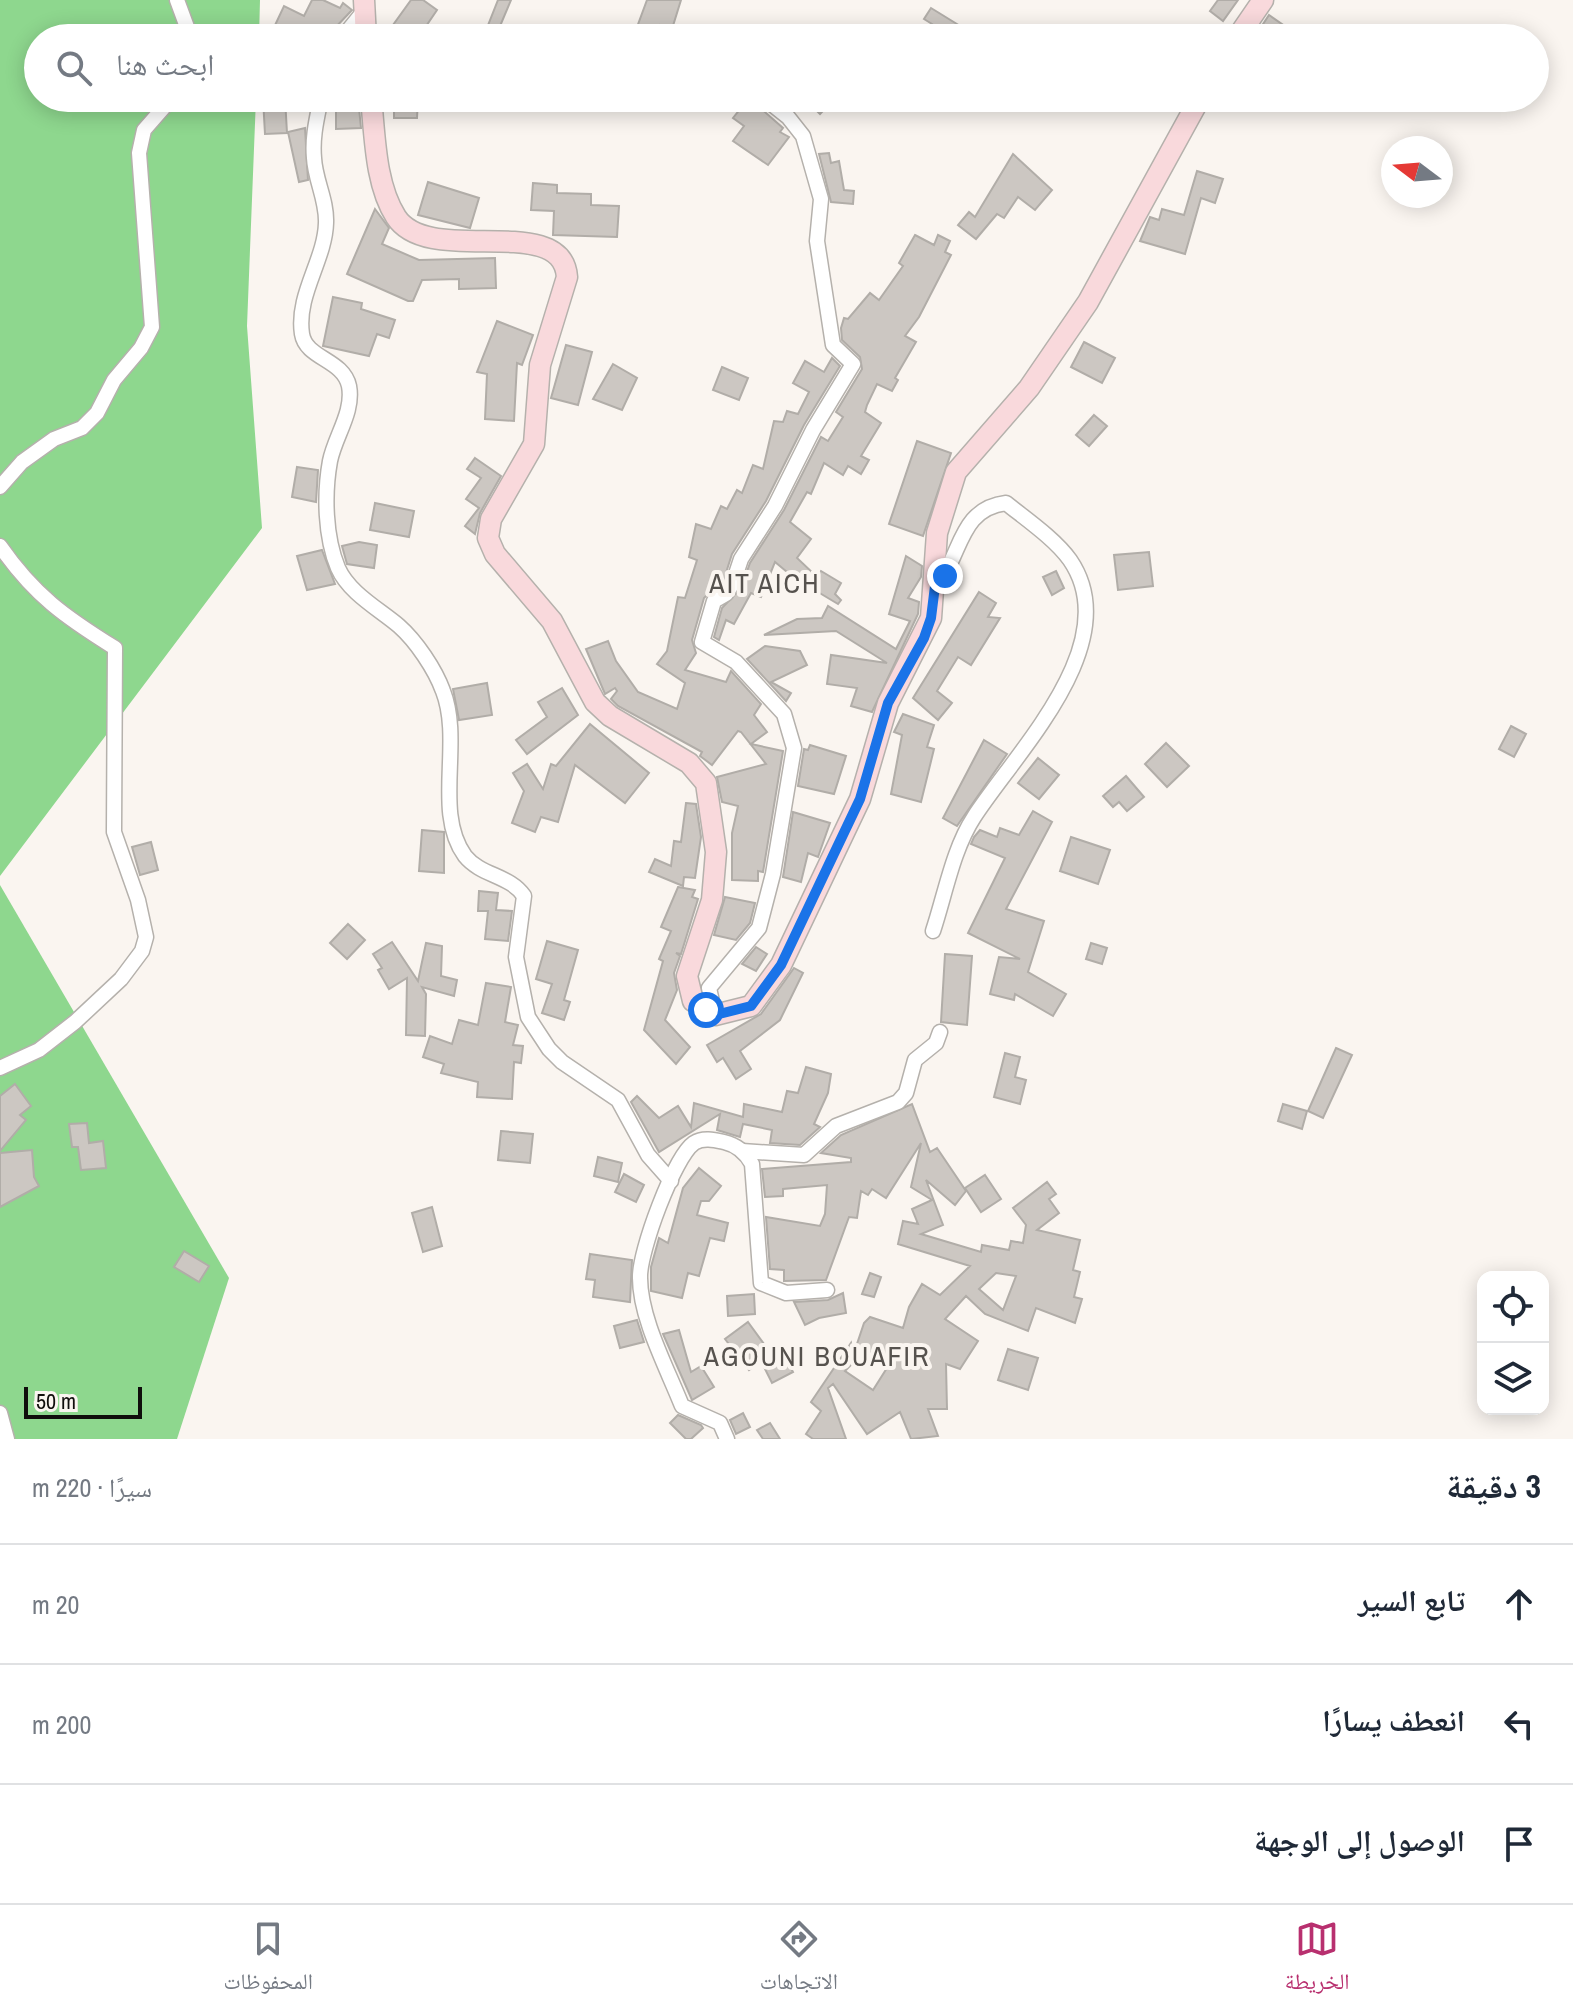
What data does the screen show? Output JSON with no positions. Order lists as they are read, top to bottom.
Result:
{
  "districts": ["AIT AICH", "AGOUNI BOUAFIR"],
  "scale_bar": "50 m",
  "north": "left",
  "page": {
    "search": "ابحث هنا",
    "scale": "50 m",
    "heading": ["3 دقيقة", "سيرًا · 220 m"],
    "list": [
      ["تابع السير", "20 m"],
      ["انعطف يسارًا", "200 m"],
      "الوصول إلى الوجهة"
    ],
    "nav": ["الخريطة", "الاتجاهات", "المحفوظات"]
  }
}
